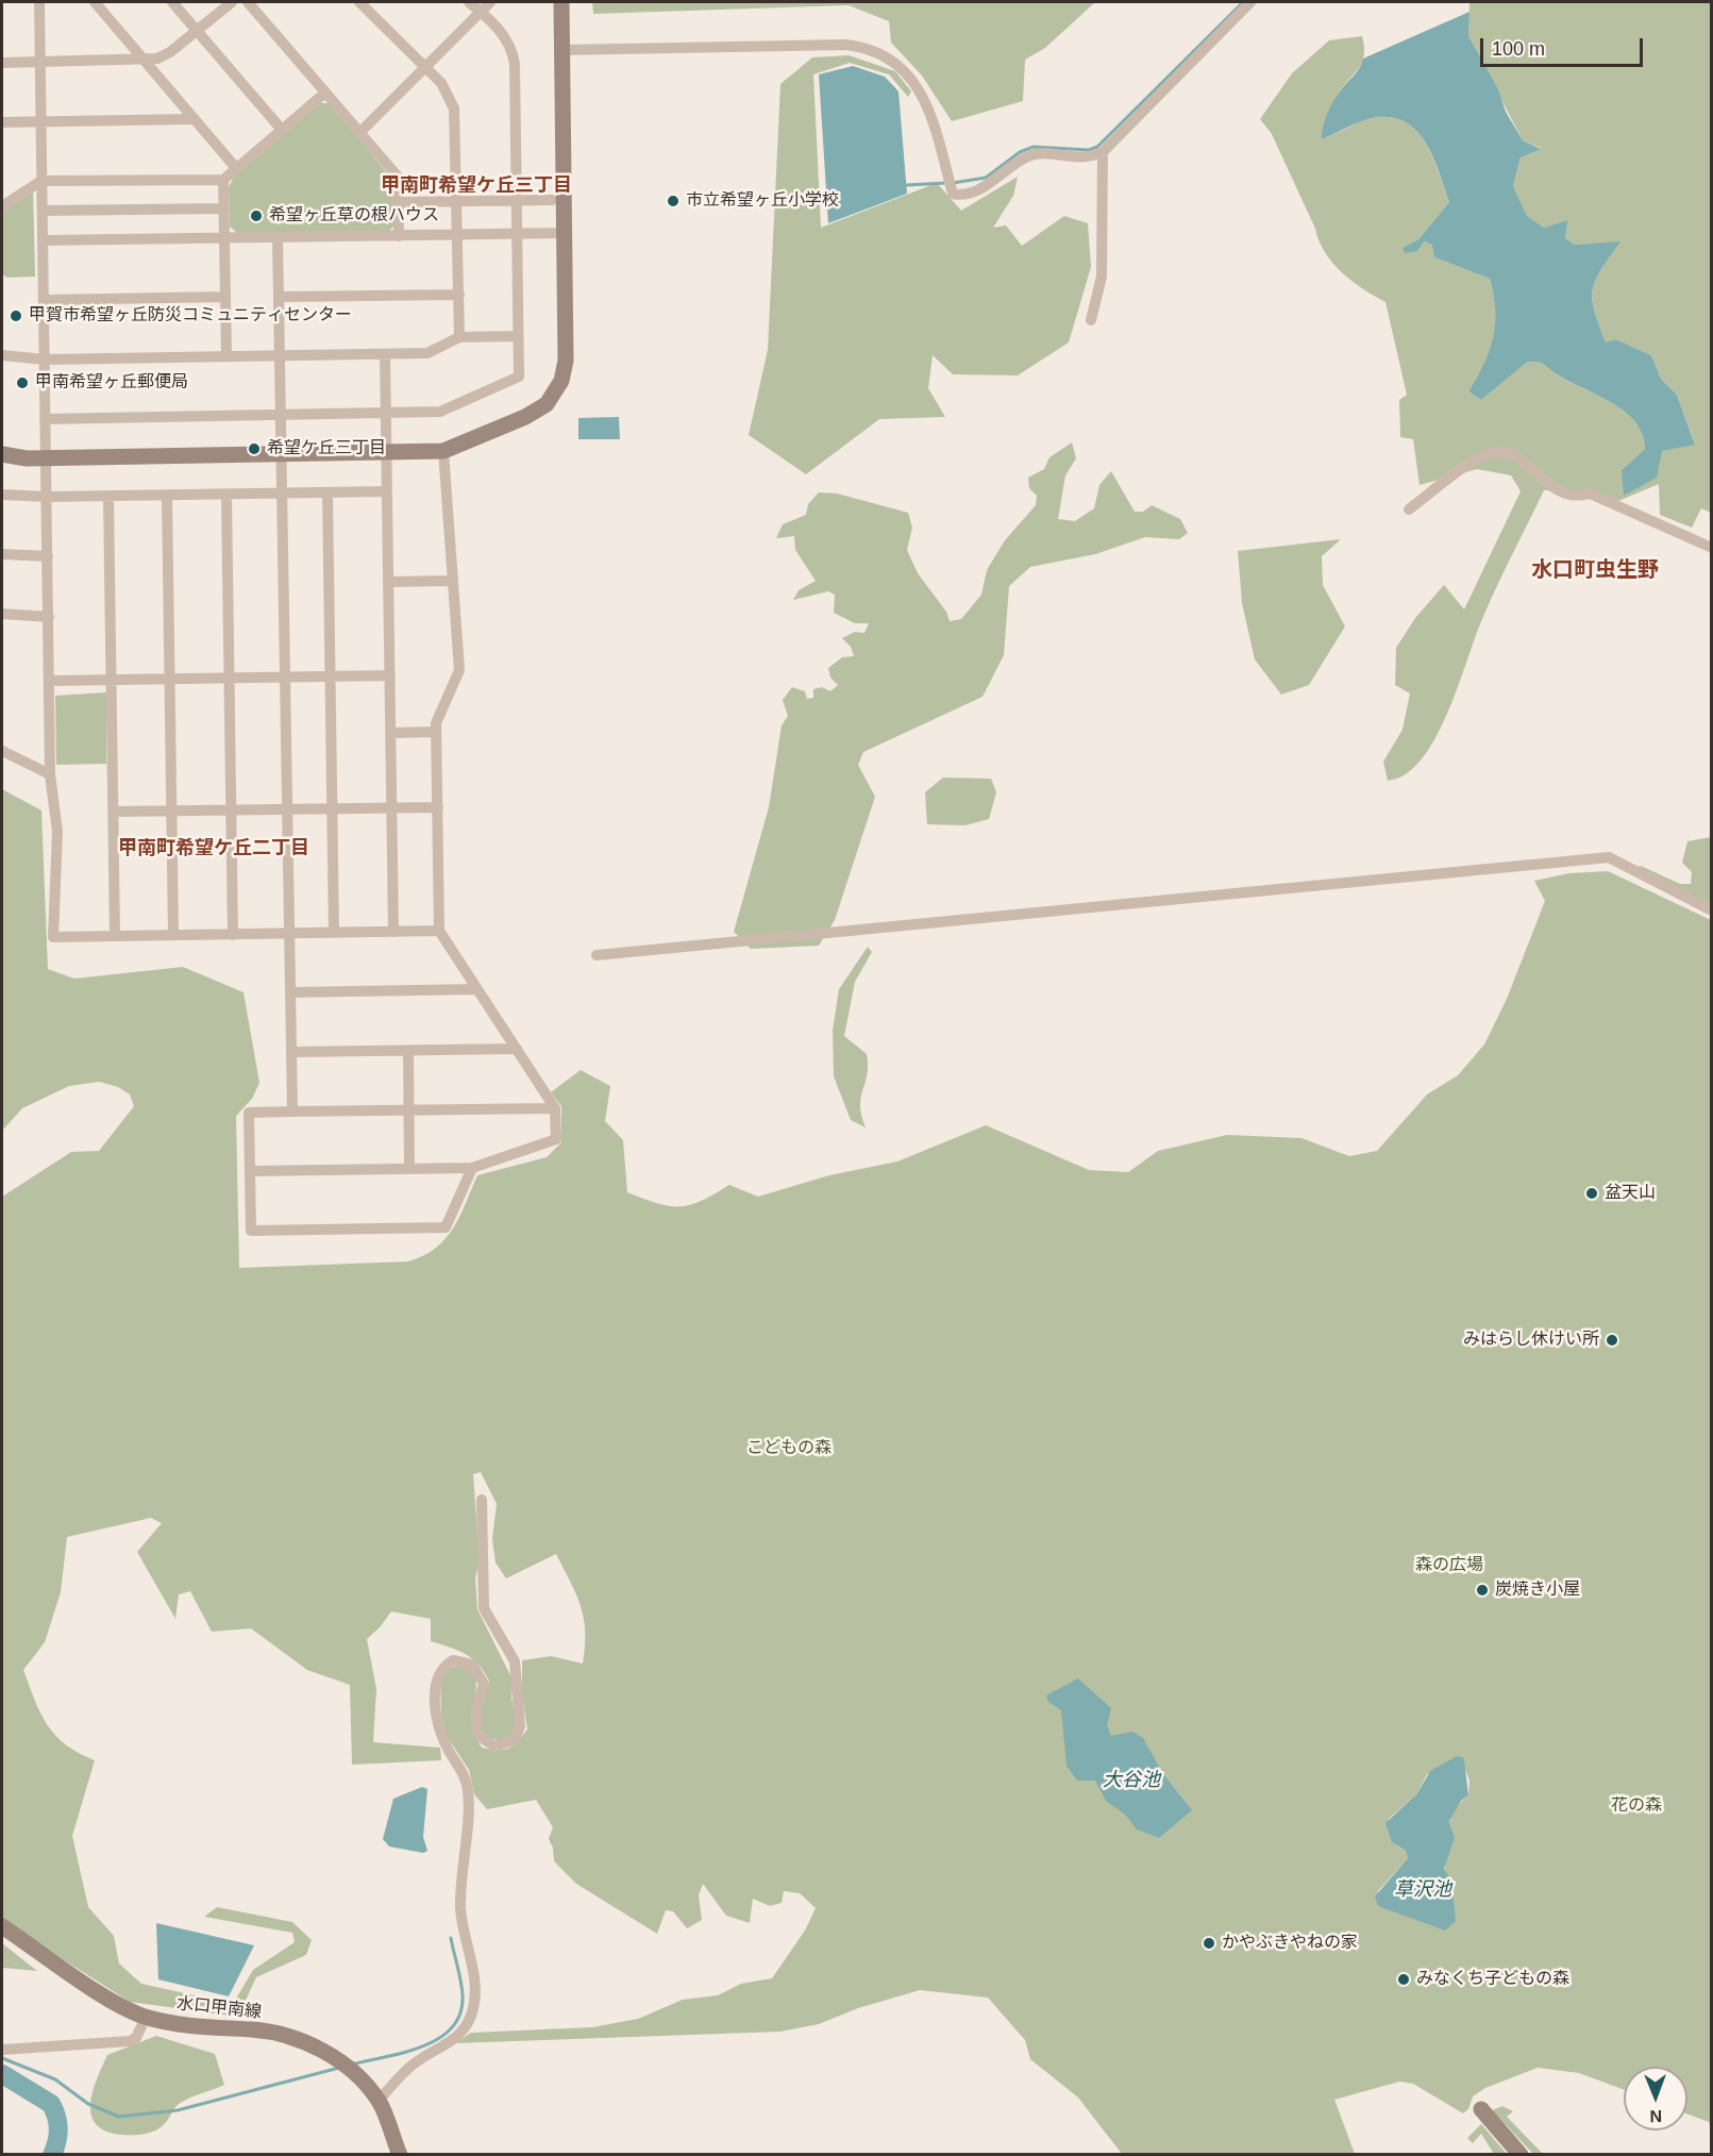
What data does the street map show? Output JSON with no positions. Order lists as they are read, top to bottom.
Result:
{
  "streets": {
    "street": ["水口甲南線"]
  },
  "districts": ["甲南町希望ケ丘三丁目", "水口町虫生野", "甲南町希望ケ丘二丁目"],
  "water": ["大谷池", "草沢池"],
  "parks": ["こどもの森", "森の広場", "花の森"],
  "places": [
    "市立希望ヶ丘小学校",
    "希望ヶ丘草の根ハウス",
    "甲賀市希望ヶ丘防災コミュニティセンター",
    "甲南希望ヶ丘郵便局",
    "希望ケ丘三丁目",
    "盆天山",
    "みはらし休けい所",
    "炭焼き小屋",
    "かやぶきやねの家",
    "みなくち子どもの森"
  ],
  "scale_bar": "100 m",
  "north": "bottom"
}
